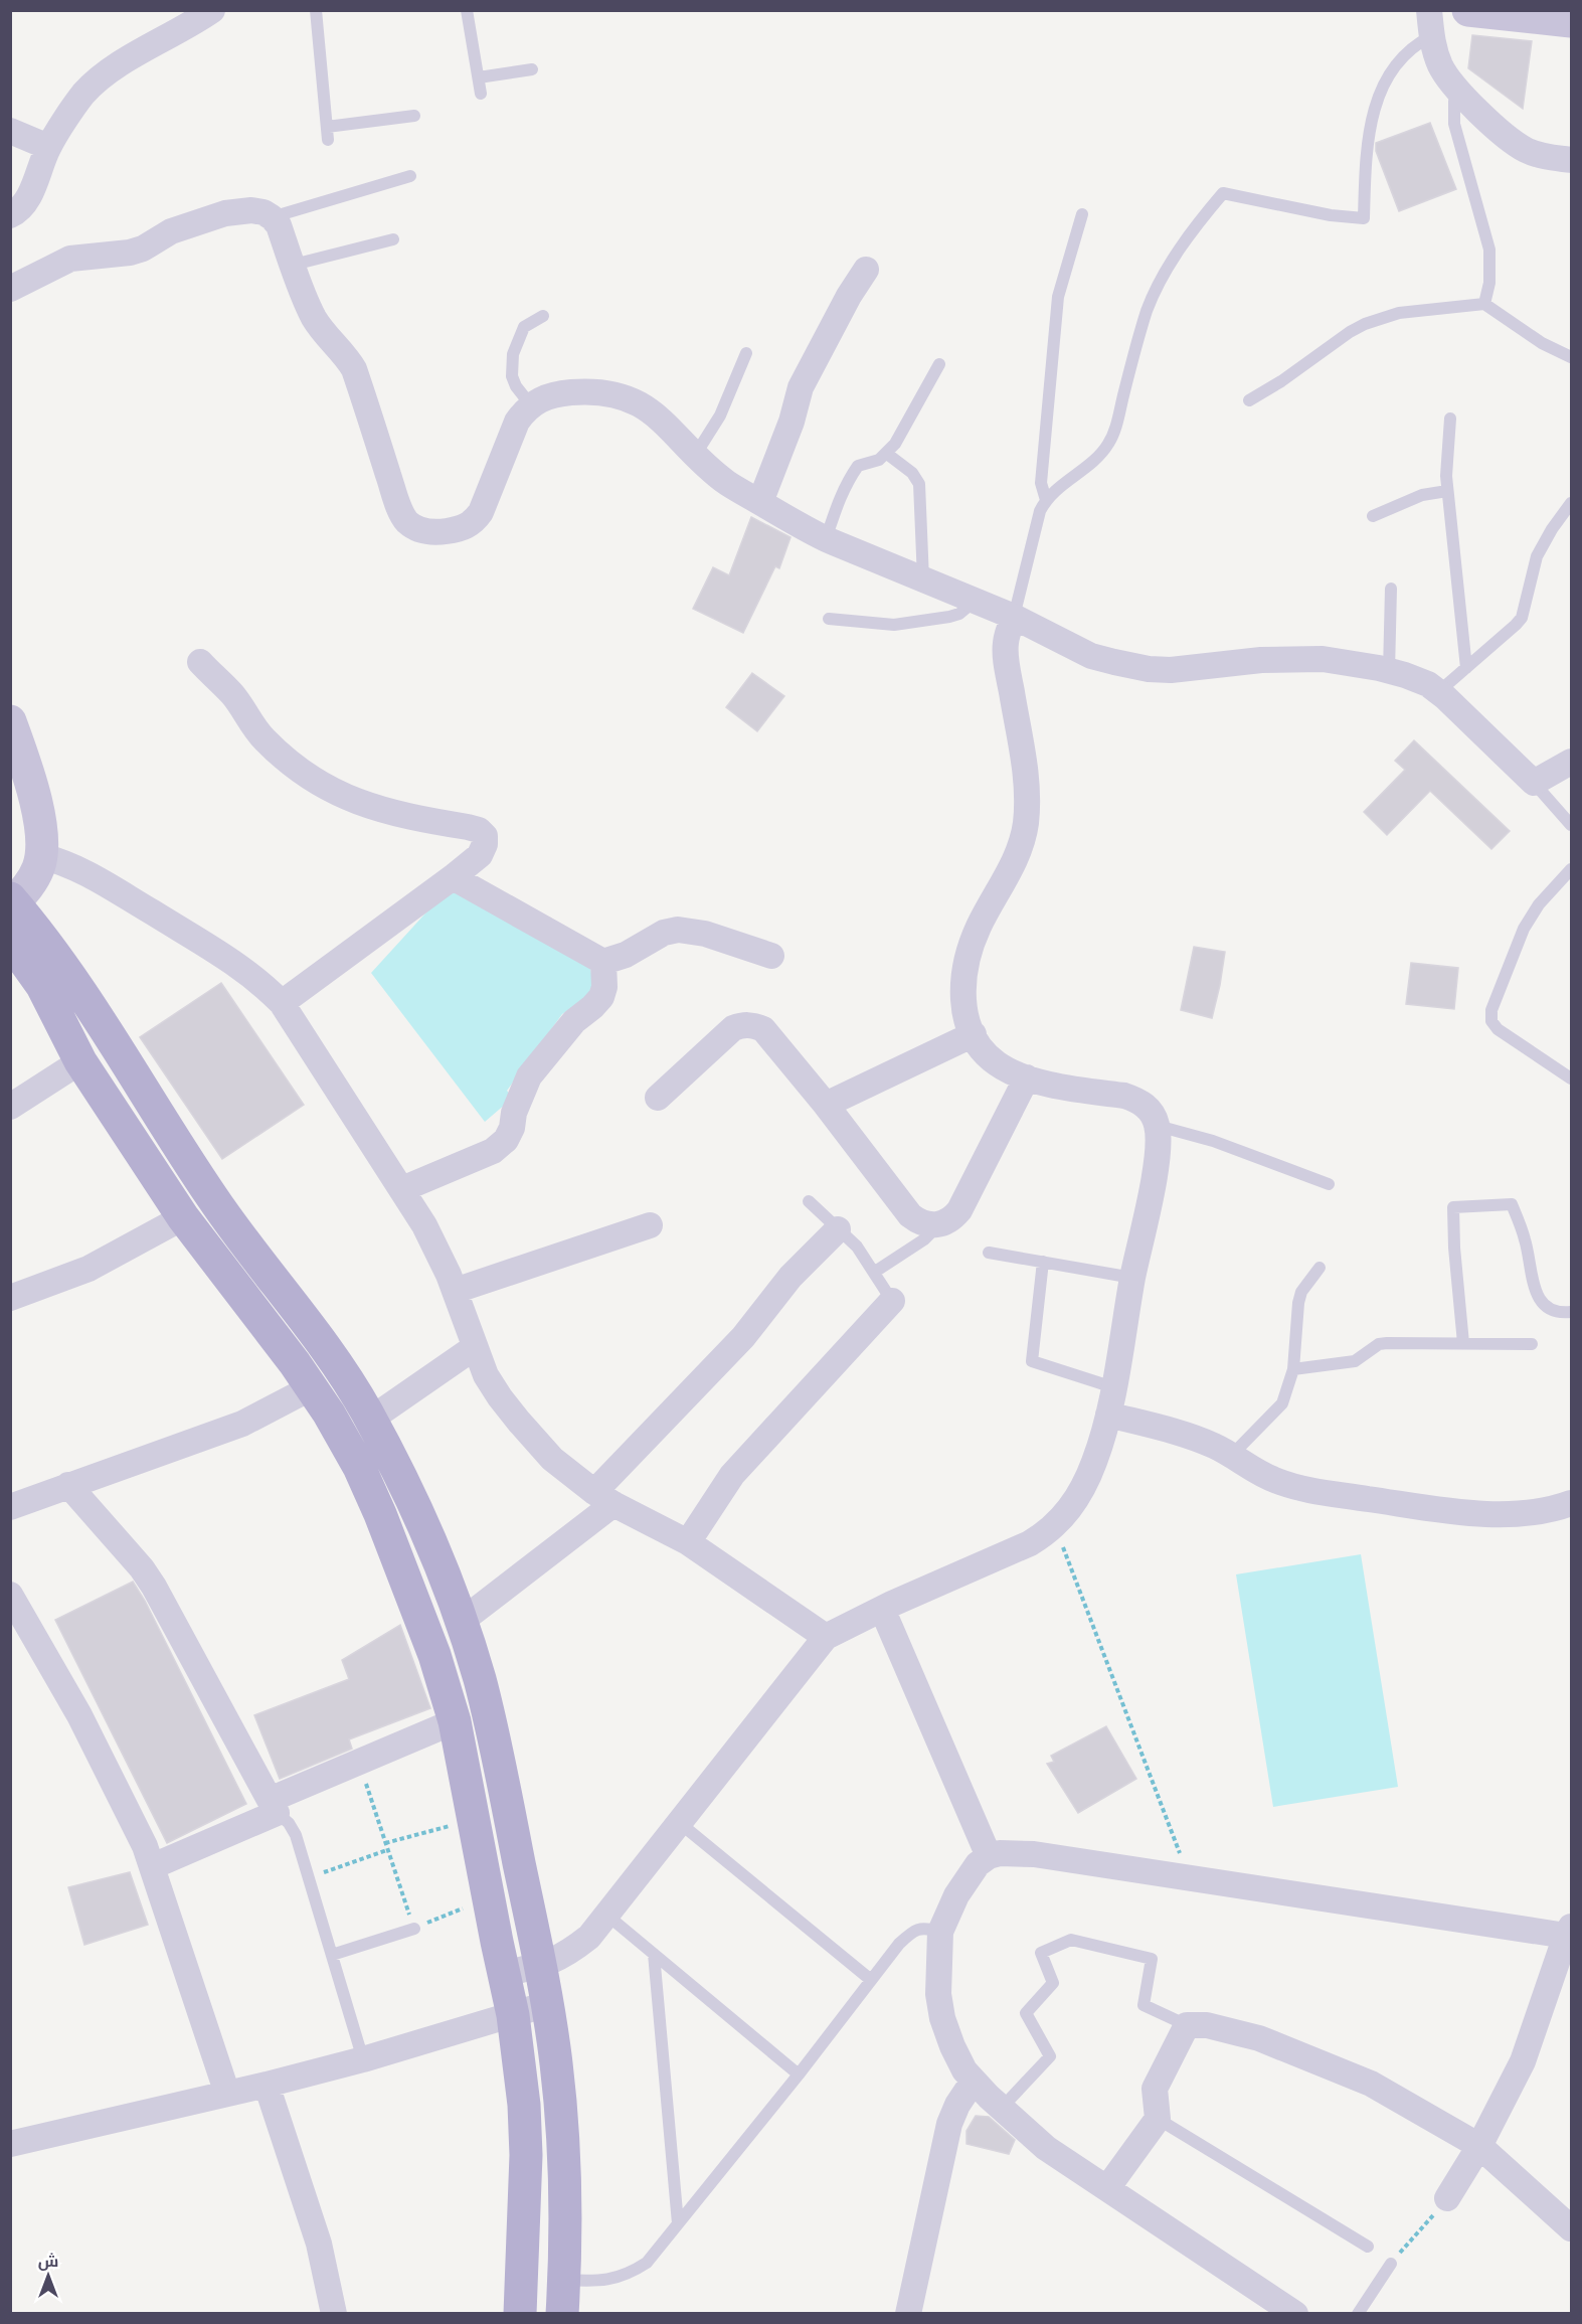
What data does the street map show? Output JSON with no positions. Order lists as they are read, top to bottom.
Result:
{
  "north": "top"
}
